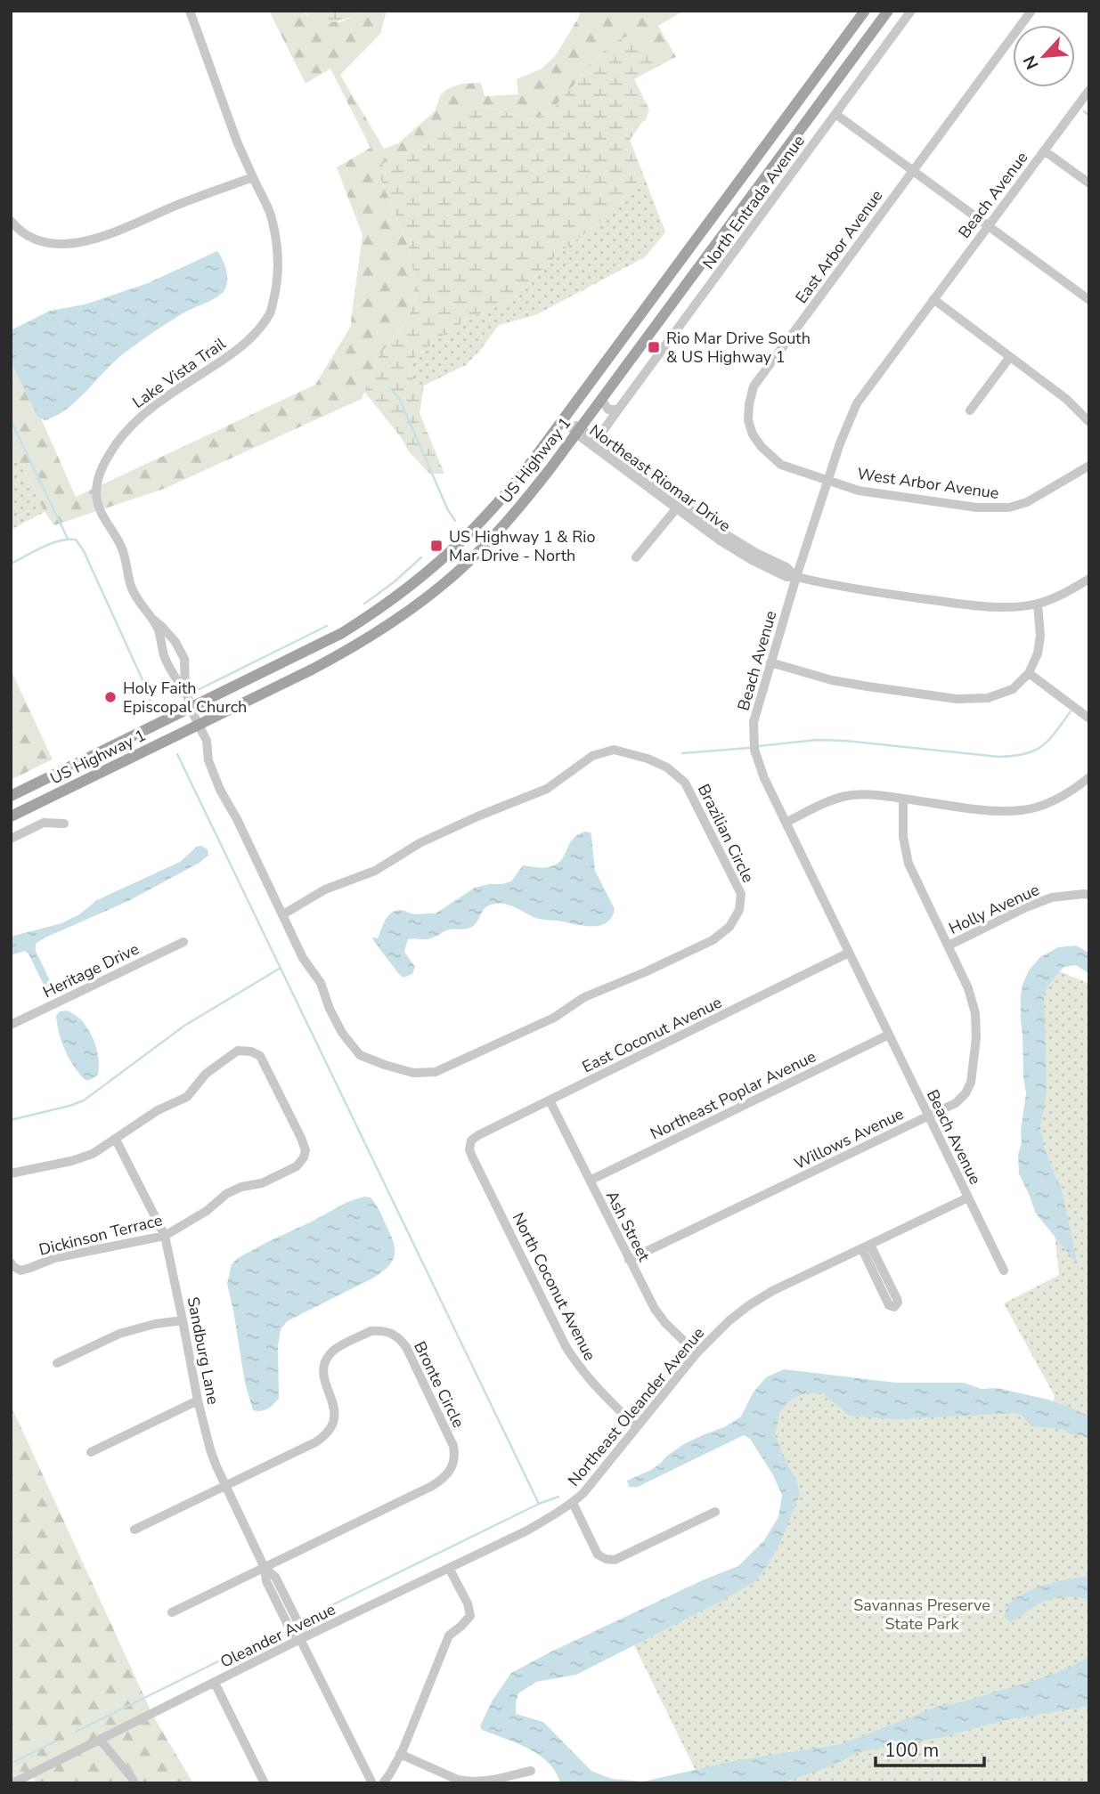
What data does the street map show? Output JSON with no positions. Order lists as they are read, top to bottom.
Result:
{
  "streets": {
    "main road": ["US Highway 1"],
    "street": [
      "Beach Avenue",
      "North Entrada Avenue",
      "East Arbor Avenue",
      "Lake Vista Trail",
      "Northeast Riomar Drive",
      "West Arbor Avenue",
      "Brazilian Circle",
      "Holly Avenue",
      "Heritage Drive",
      "East Coconut Avenue",
      "Northeast Poplar Avenue",
      "Willows Avenue",
      "Ash Street",
      "Dickinson Terrace",
      "North Coconut Avenue",
      "Sandburg Lane",
      "Bronte Circle",
      "Northeast Oleander Avenue",
      "Oleander Avenue"
    ]
  },
  "crossings": [
    ["Beach Avenue", "East Arbor Avenue"],
    ["Beach Avenue", "Northeast Riomar Drive"],
    ["Beach Avenue", "West Arbor Avenue"],
    ["Beach Avenue", "East Coconut Avenue"],
    ["Beach Avenue", "Northeast Poplar Avenue"],
    ["Beach Avenue", "Willows Avenue"],
    ["Beach Avenue", "Northeast Oleander Avenue"],
    ["North Entrada Avenue", "Northeast Riomar Drive"],
    ["East Arbor Avenue", "West Arbor Avenue"],
    ["Lake Vista Trail", "US Highway 1"],
    ["Lake Vista Trail", "Brazilian Circle"],
    ["US Highway 1", "Northeast Riomar Drive"],
    ["US Highway 1", "Brazilian Circle"],
    ["Holly Avenue", "Willows Avenue"],
    ["East Coconut Avenue", "Ash Street"],
    ["East Coconut Avenue", "North Coconut Avenue"],
    ["Northeast Poplar Avenue", "Ash Street"],
    ["Willows Avenue", "Ash Street"],
    ["Ash Street", "Northeast Oleander Avenue"],
    ["Dickinson Terrace", "Sandburg Lane"],
    ["North Coconut Avenue", "Northeast Oleander Avenue"],
    ["Sandburg Lane", "Bronte Circle"],
    ["Sandburg Lane", "Oleander Avenue"],
    ["Northeast Oleander Avenue", "Oleander Avenue"]
  ],
  "parks": ["Savannas Preserve State Park"],
  "places": {
    "transit": ["Rio Mar Drive South & US Highway 1", "US Highway 1 & Rio Mar Drive - North"],
    "other": ["Holy Faith Episcopal Church"]
  },
  "scale_bar": "100 m",
  "north": "bottom left"
}
